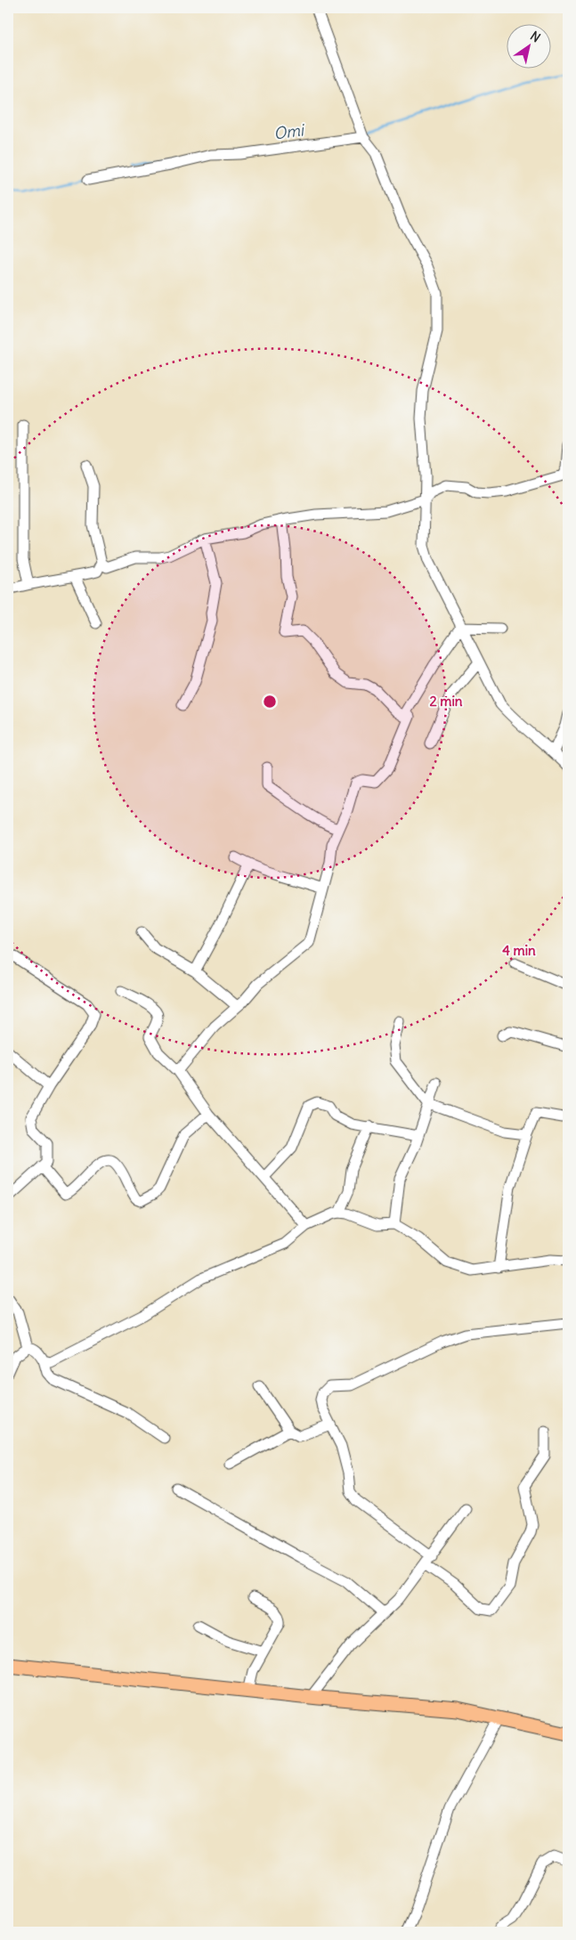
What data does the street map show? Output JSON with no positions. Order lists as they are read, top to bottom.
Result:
{
  "water": ["Omi"],
  "north": "top right",
  "rings": ["2 min", "4 min"]
}
